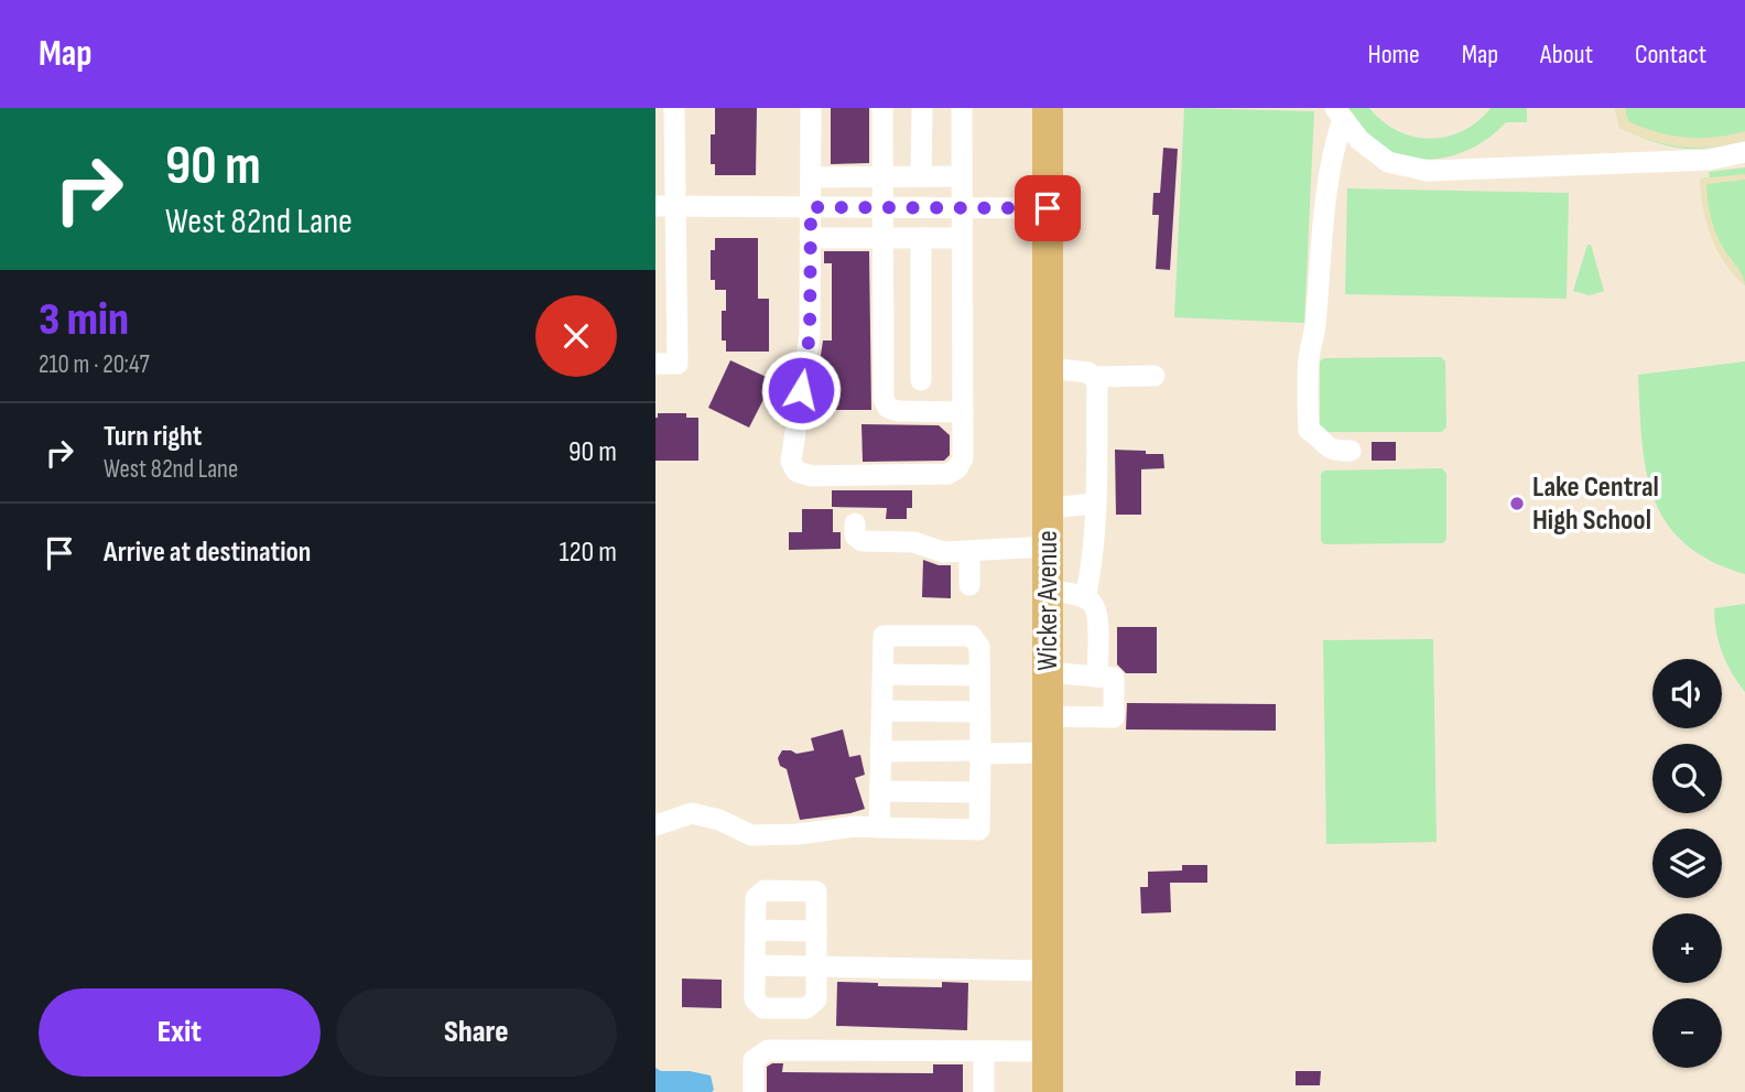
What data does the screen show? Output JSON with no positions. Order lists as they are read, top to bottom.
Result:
{
  "streets": {
    "highway": ["Wicker Avenue"]
  },
  "places": ["Lake Central High School"],
  "page": {
    "header": "Map",
    "nav": [
      "Home",
      "Map",
      "About",
      "Contact"
    ],
    "turn": ["90 m", "West 82nd Lane"],
    "heading": ["3 min", "210 m · 20:47"],
    "list": [
      {
        "name": "Turn right",
        "note": "West 82nd Lane",
        "value": "90 m"
      },
      {
        "name": "Arrive at destination",
        "value": "120 m"
      }
    ],
    "map_buttons": ["+", "−"],
    "buttons": ["Exit", "Share"]
  }
}
